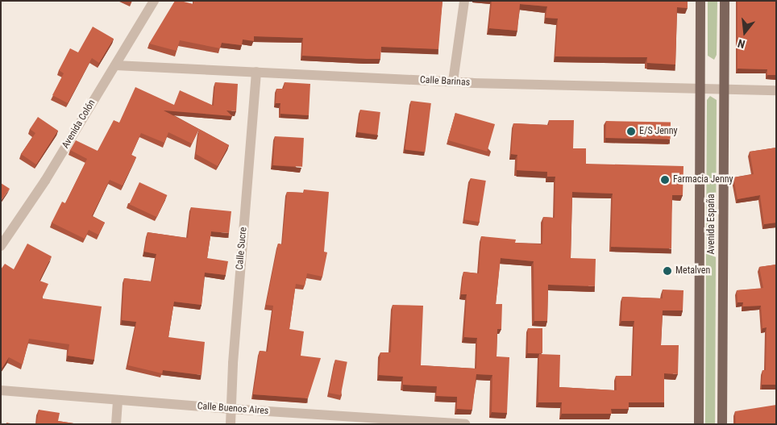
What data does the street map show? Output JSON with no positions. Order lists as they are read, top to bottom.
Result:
{
  "streets": {
    "main road": ["Avenida España"],
    "street": [
      "Calle Barinas",
      "Avenida Colón",
      "Calle Sucre",
      "Calle Buenos Aires"
    ]
  },
  "crossings": [
    ["Calle Barinas", "Avenida Colón"],
    ["Calle Barinas", "Avenida España"],
    ["Calle Barinas", "Calle Sucre"],
    ["Calle Sucre", "Calle Buenos Aires"]
  ],
  "places": ["E/S Jenny", "Farmacia Jenny", "Metalven"],
  "north": "bottom"
}
